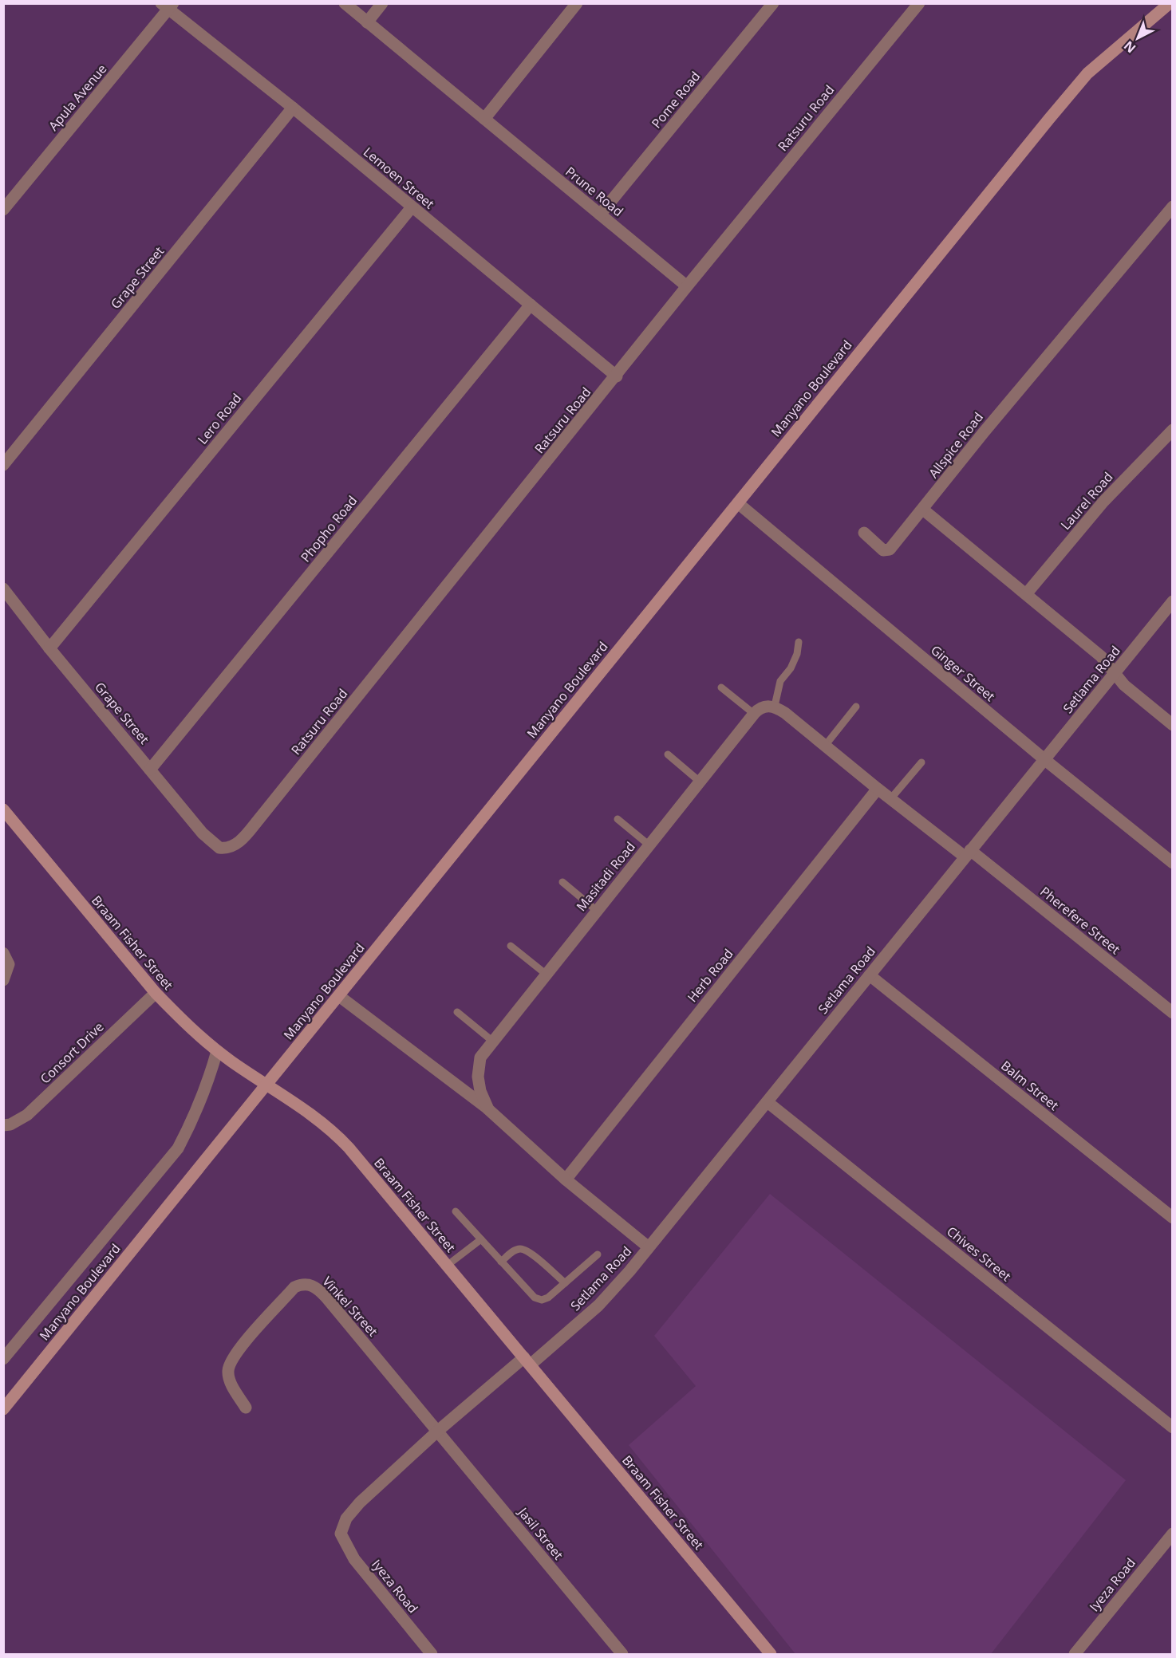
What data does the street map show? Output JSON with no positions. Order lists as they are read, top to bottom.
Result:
{
  "streets": {
    "street": [
      "Apula Avenue",
      "Pome Road",
      "Ratsuru Road",
      "Lemoen Street",
      "Prune Road",
      "Grape Street",
      "Manyano Boulevard",
      "Lero Road",
      "Allspice Road",
      "Laurel Road",
      "Phopho Road",
      "Ginger Street",
      "Setlama Road",
      "Masitadi Road",
      "Pherefere Street",
      "Braam Fisher Street",
      "Herb Road",
      "Consort Drive",
      "Balm Street",
      "Chives Street",
      "Vinkel Street",
      "Jasil Street",
      "Iyeza Road"
    ]
  },
  "crossings": [
    ["Apula Avenue", "Lemoen Street"],
    ["Pome Road", "Prune Road"],
    ["Ratsuru Road", "Lemoen Street"],
    ["Ratsuru Road", "Prune Road"],
    ["Ratsuru Road", "Grape Street"],
    ["Lemoen Street", "Grape Street"],
    ["Lemoen Street", "Lero Road"],
    ["Lemoen Street", "Phopho Road"],
    ["Grape Street", "Lero Road"],
    ["Grape Street", "Phopho Road"],
    ["Manyano Boulevard", "Ginger Street"],
    ["Manyano Boulevard", "Braam Fisher Street"],
    ["Ginger Street", "Setlama Road"],
    ["Setlama Road", "Masitadi Road"],
    ["Setlama Road", "Pherefere Street"],
    ["Setlama Road", "Braam Fisher Street"],
    ["Setlama Road", "Balm Street"],
    ["Setlama Road", "Chives Street"],
    ["Setlama Road", "Vinkel Street"],
    ["Setlama Road", "Jasil Street"],
    ["Setlama Road", "Iyeza Road"],
    ["Masitadi Road", "Herb Road"],
    ["Braam Fisher Street", "Consort Drive"],
    ["Vinkel Street", "Jasil Street"]
  ],
  "north": "bottom left"
}
